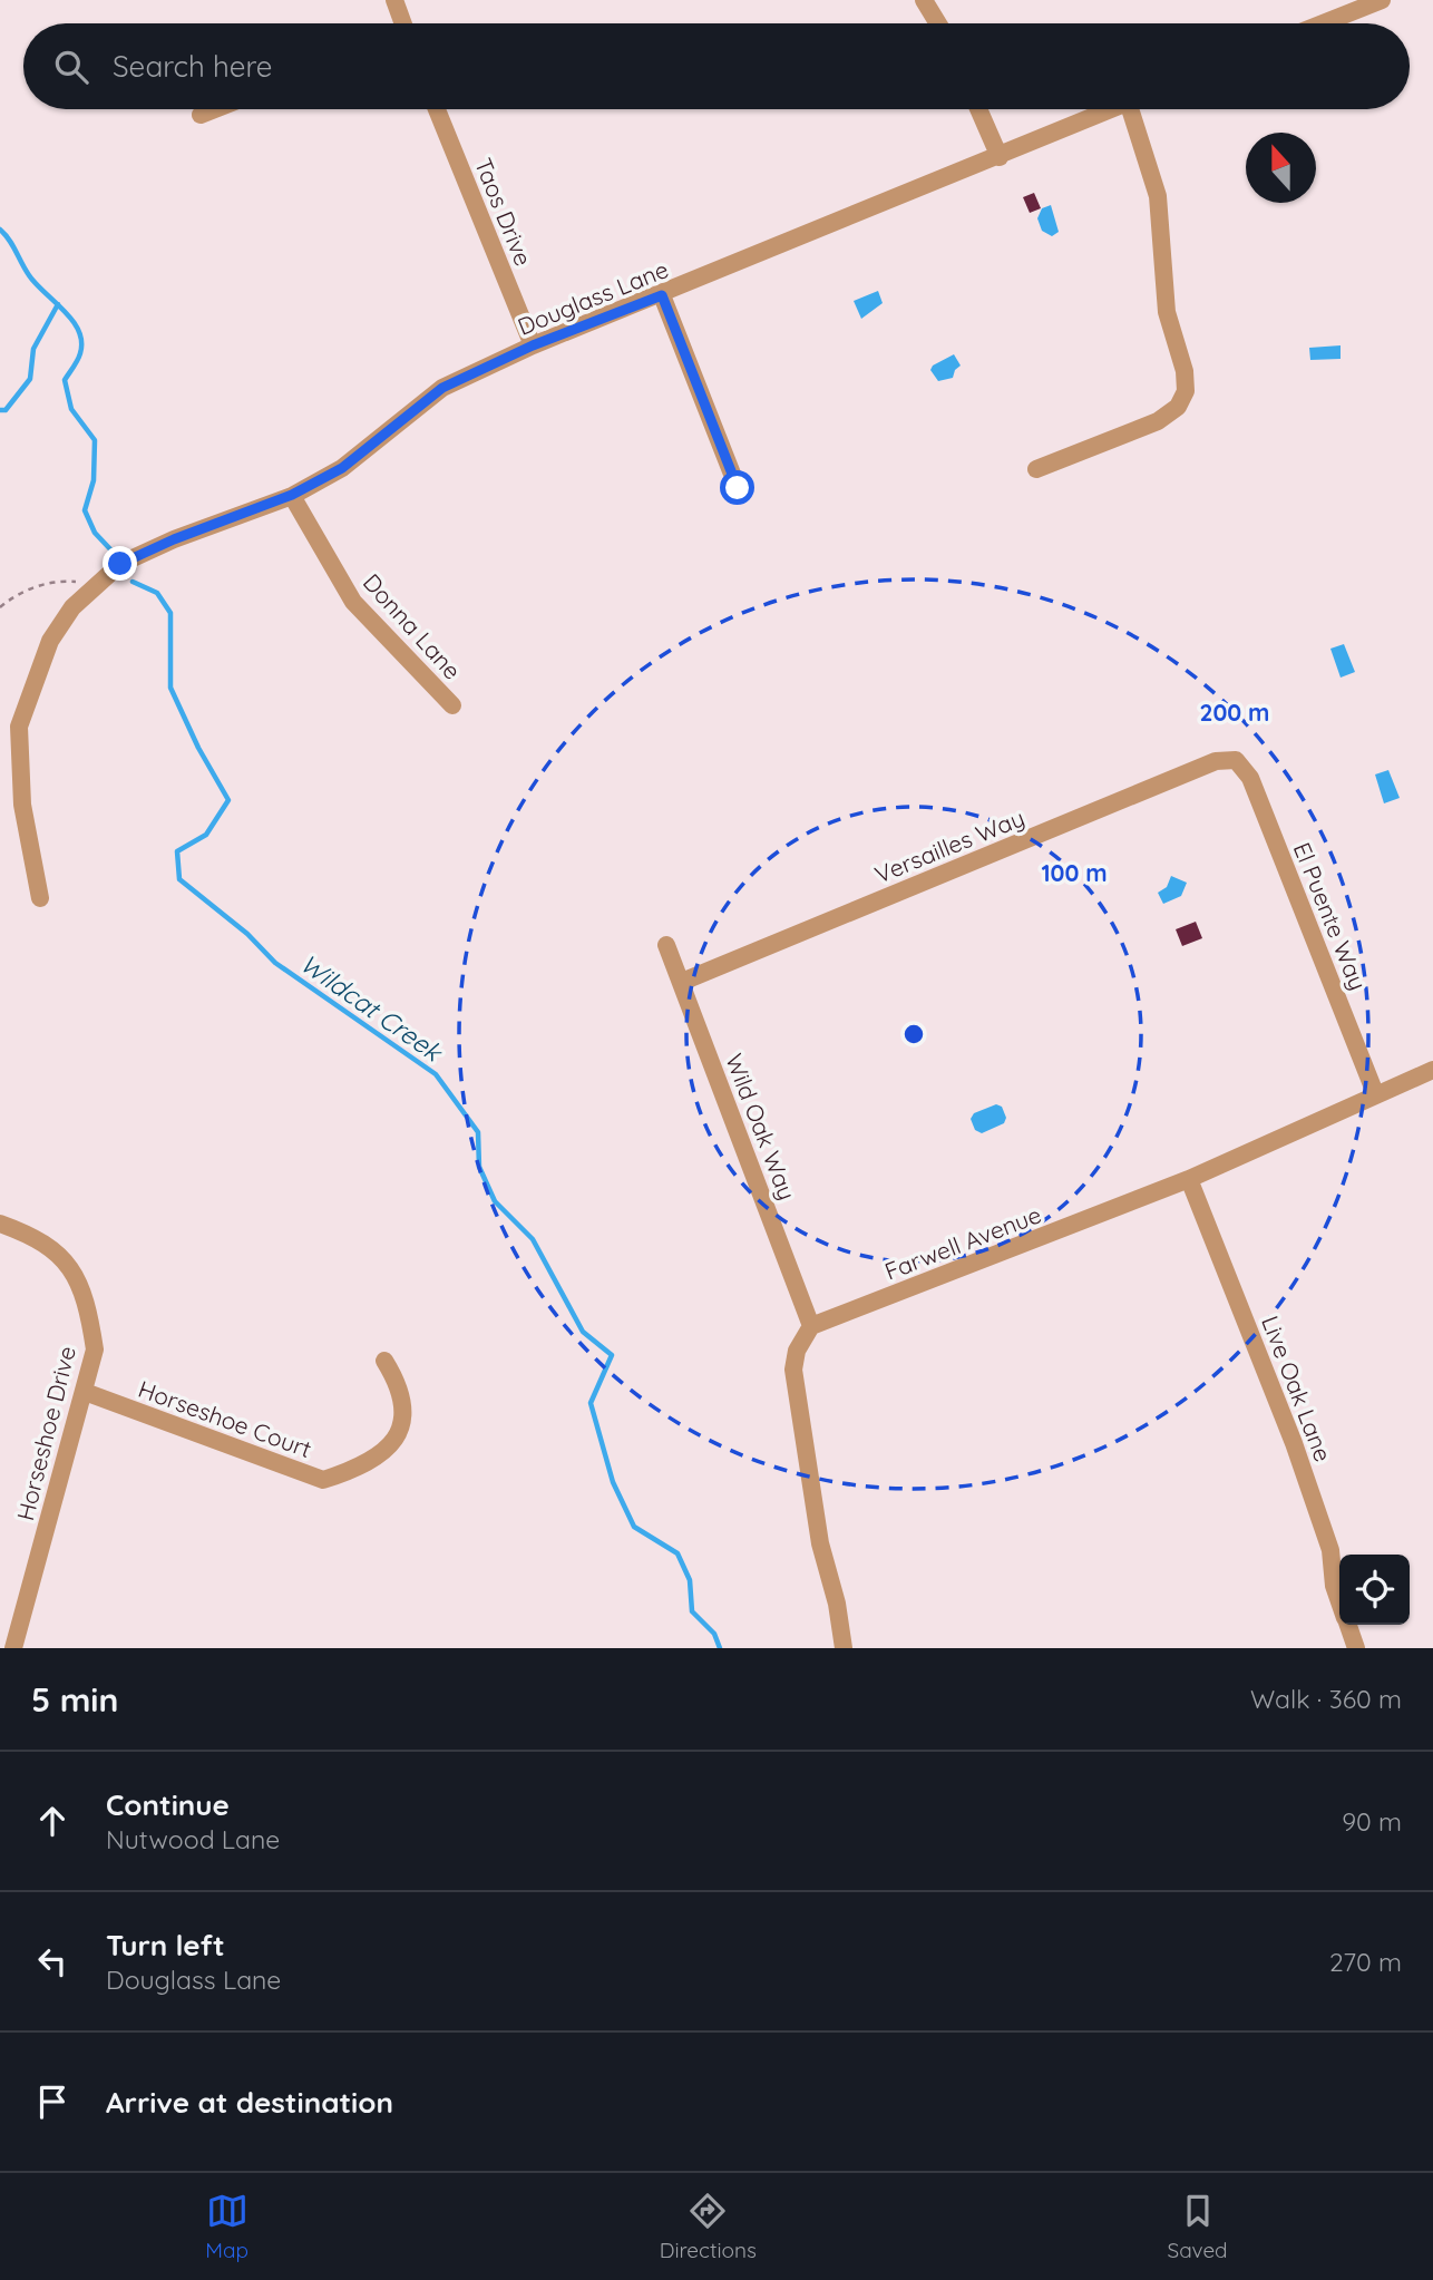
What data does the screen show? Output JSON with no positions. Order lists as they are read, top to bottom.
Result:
{
  "streets": {
    "street": [
      "Taos Drive",
      "Douglass Lane",
      "Donna Lane",
      "Versailles Way",
      "El Puente Way",
      "Wild Oak Way",
      "Farwell Avenue",
      "Live Oak Lane",
      "Horseshoe Court",
      "Horseshoe Drive"
    ]
  },
  "crossings": [
    ["Taos Drive", "Douglass Lane"],
    ["Douglass Lane", "Donna Lane"],
    ["Versailles Way", "El Puente Way"],
    ["Versailles Way", "Wild Oak Way"],
    ["El Puente Way", "Farwell Avenue"],
    ["Wild Oak Way", "Farwell Avenue"],
    ["Farwell Avenue", "Live Oak Lane"],
    ["Horseshoe Court", "Horseshoe Drive"]
  ],
  "water": ["Wildcat Creek"],
  "north": "top",
  "page": {
    "search": "Search here",
    "heading": ["5 min", "Walk · 360 m"],
    "list": [
      ["Continue", "Nutwood Lane", "90 m"],
      ["Turn left", "Douglass Lane", "270 m"],
      "Arrive at destination"
    ],
    "nav": ["Map", "Directions", "Saved"]
  },
  "rings": ["200 m", "100 m"]
}
